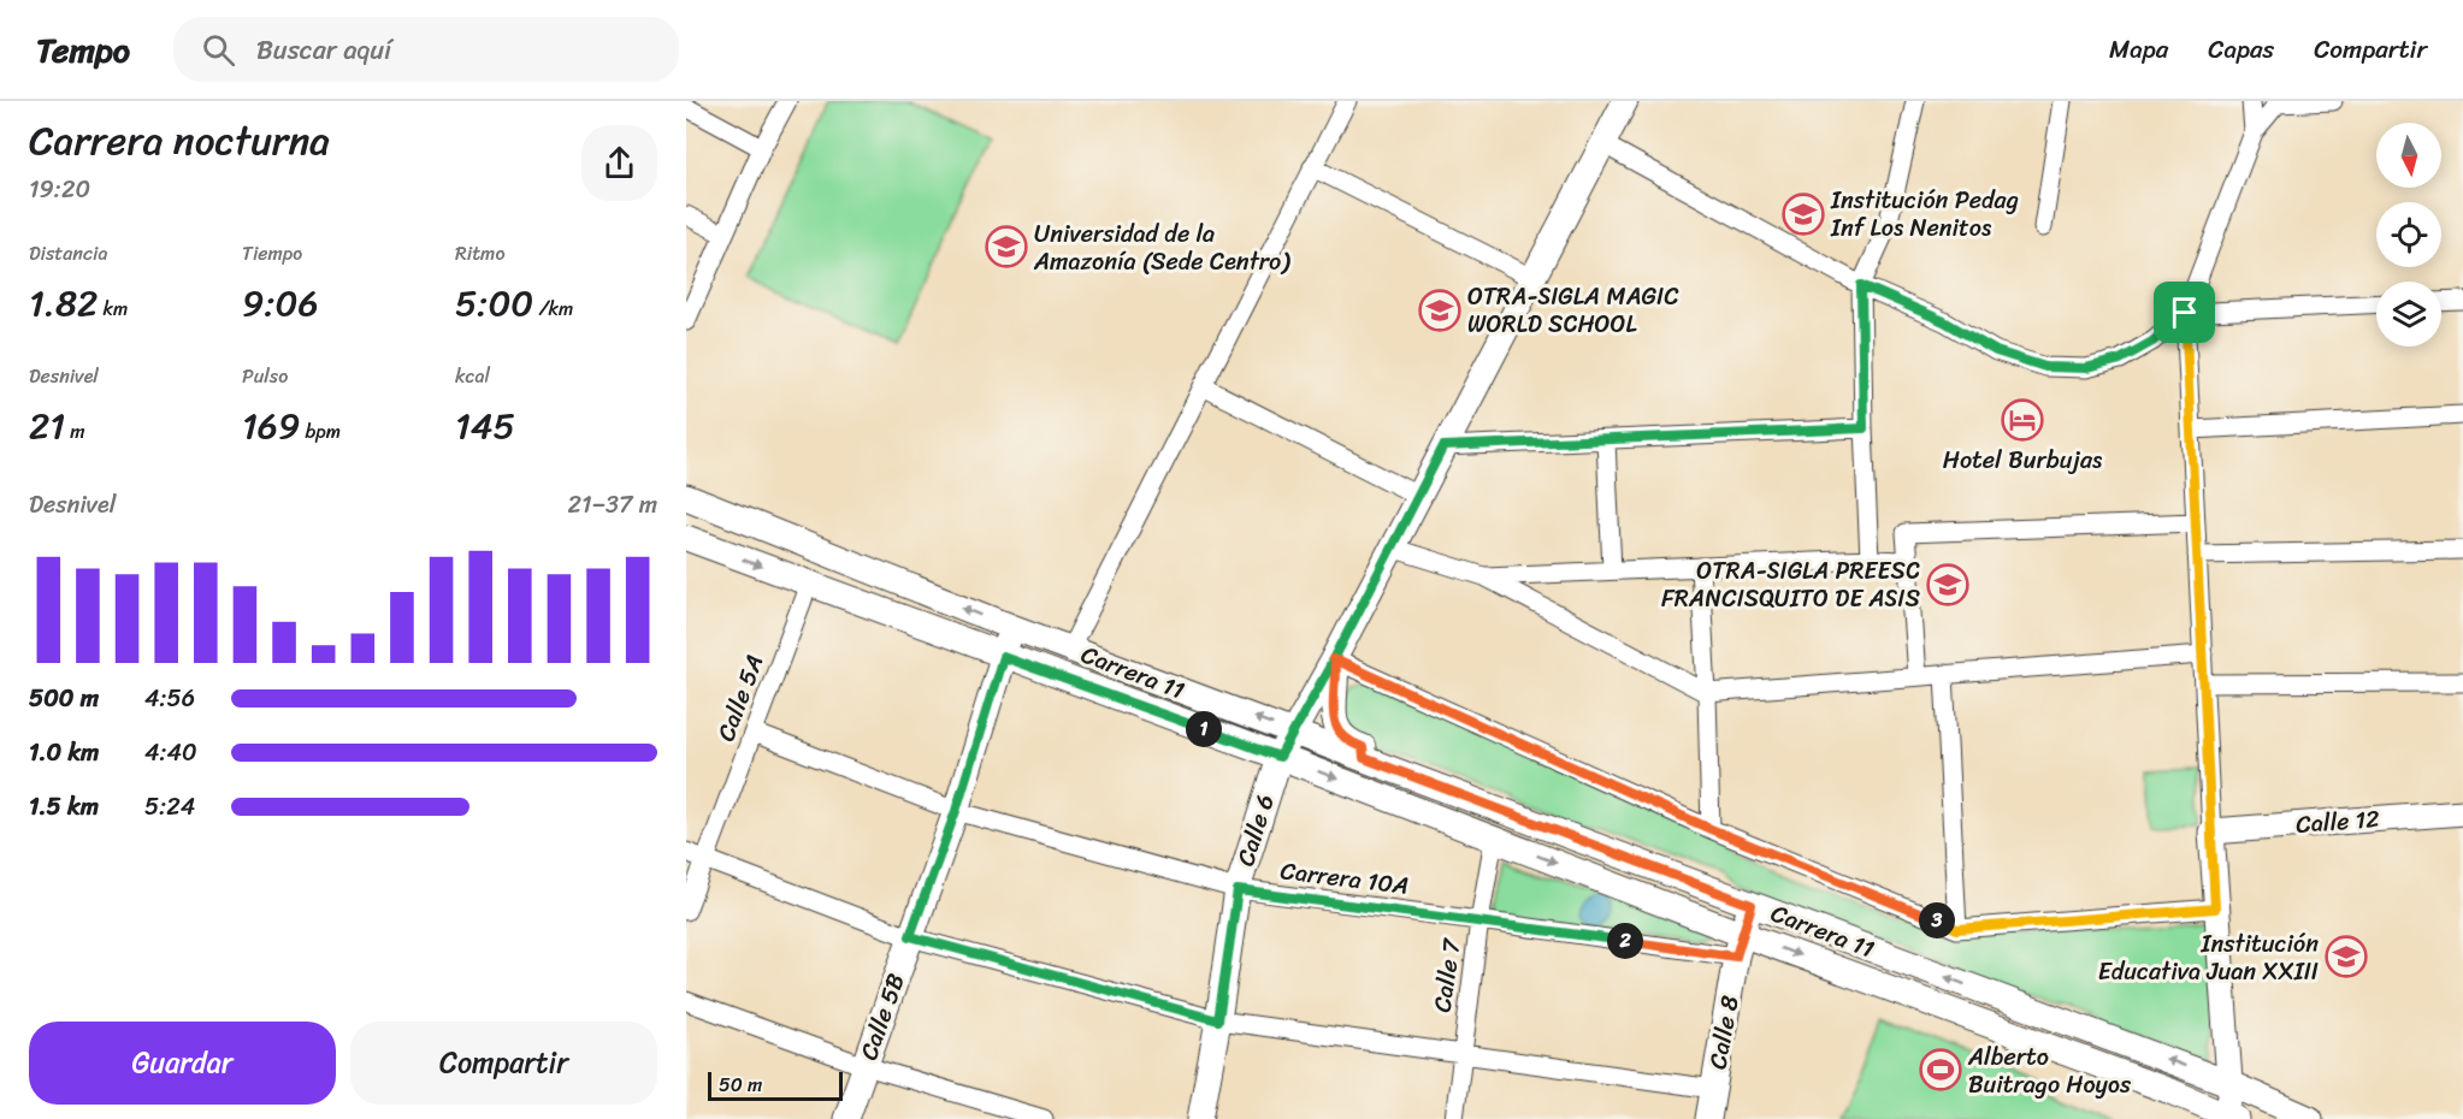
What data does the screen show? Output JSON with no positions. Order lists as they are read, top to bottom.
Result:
{
  "streets": {
    "main road": [
      "Carrera 11",
      "Calle 12",
      "Calle 6",
      "Calle 5B",
      "Calle 8"
    ],
    "street": ["Calle 5A", "Carrera 10A", "Calle 7"]
  },
  "crossings": [
    ["Carrera 11", "Calle 5A"],
    ["Carrera 11", "Calle 6"],
    ["Carrera 11", "Carrera 10A"],
    ["Carrera 11", "Calle 7"],
    ["Carrera 11", "Calle 5B"],
    ["Carrera 11", "Calle 8"],
    ["Calle 5A", "Carrera 10A"],
    ["Calle 6", "Carrera 10A"],
    ["Carrera 10A", "Calle 7"],
    ["Carrera 10A", "Calle 5B"],
    ["Carrera 10A", "Calle 8"]
  ],
  "places": {
    "school or university": [
      "Institución Pedag Inf Los Nenitos",
      "Universidad de la Amazonía (Sede Centro)",
      "OTRA-SIGLA MAGIC WORLD SCHOOL",
      "OTRA-SIGLA PREESC FRANCISQUITO DE ASIS",
      "Institución Educativa Juan XXIII"
    ],
    "hotel": ["Hotel Burbujas"],
    "sports": ["Alberto Buitrago Hoyos"]
  },
  "scale_bar": "50 m",
  "north": "bottom",
  "page": {
    "header": "Tempo",
    "search": "Buscar aquí",
    "nav": ["Mapa", "Capas", "Compartir"],
    "heading": ["Carrera nocturna", "19:20"],
    "stats": [
      ["Distancia", "1.82 km"],
      ["Tiempo", "9:06"],
      ["Ritmo", "5:00 /km"],
      ["Desnivel", "21 m"],
      ["Pulso", "169 bpm"],
      ["kcal", "145"]
    ],
    "chart": ["Desnivel", "21–37 m"],
    "list": [
      {
        "name": "500 m",
        "note": "4:56"
      },
      {
        "name": "1.0 km",
        "note": "4:40"
      },
      {
        "name": "1.5 km",
        "note": "5:24"
      }
    ],
    "pins": ["1", "3", "2"],
    "buttons": ["Guardar", "Compartir"],
    "scale": "50 m"
  }
}
